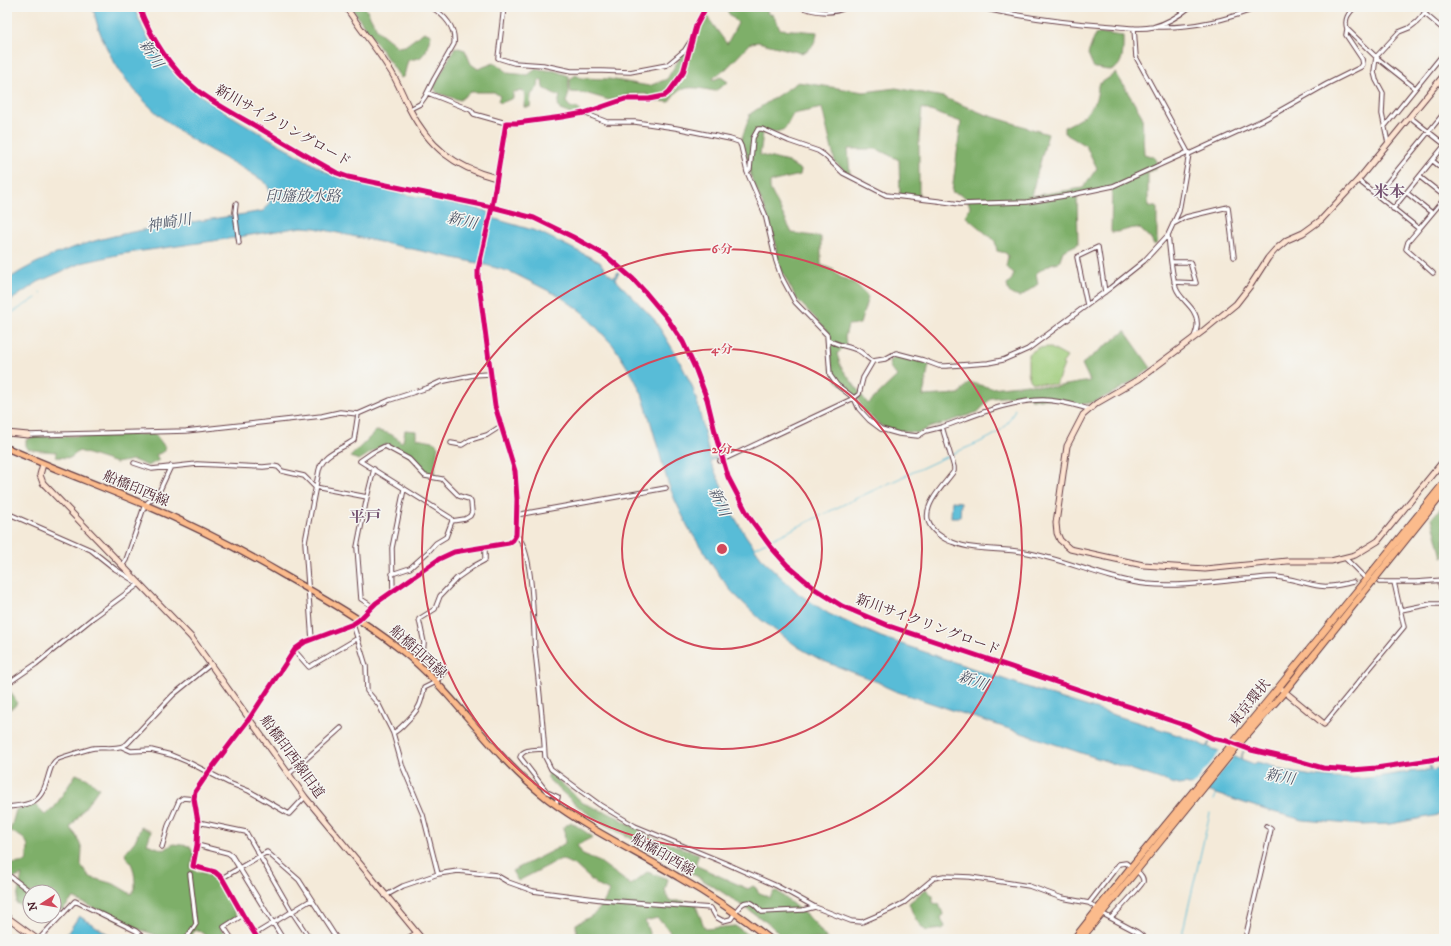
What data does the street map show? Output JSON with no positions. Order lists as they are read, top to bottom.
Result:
{
  "streets": {
    "highway": ["東京環状"],
    "main road": ["船橋印西線"],
    "street": ["船橋印西線旧道"],
    "cycle path": ["新川サイクリングロード"]
  },
  "crossings": [
    ["船橋印西線", "船橋印西線旧道"]
  ],
  "districts": ["米本", "平戸"],
  "water": ["新川", "印旛放水路", "神崎川"],
  "north": "left",
  "rings": ["6 分", "4 分", "2 分"]
}
